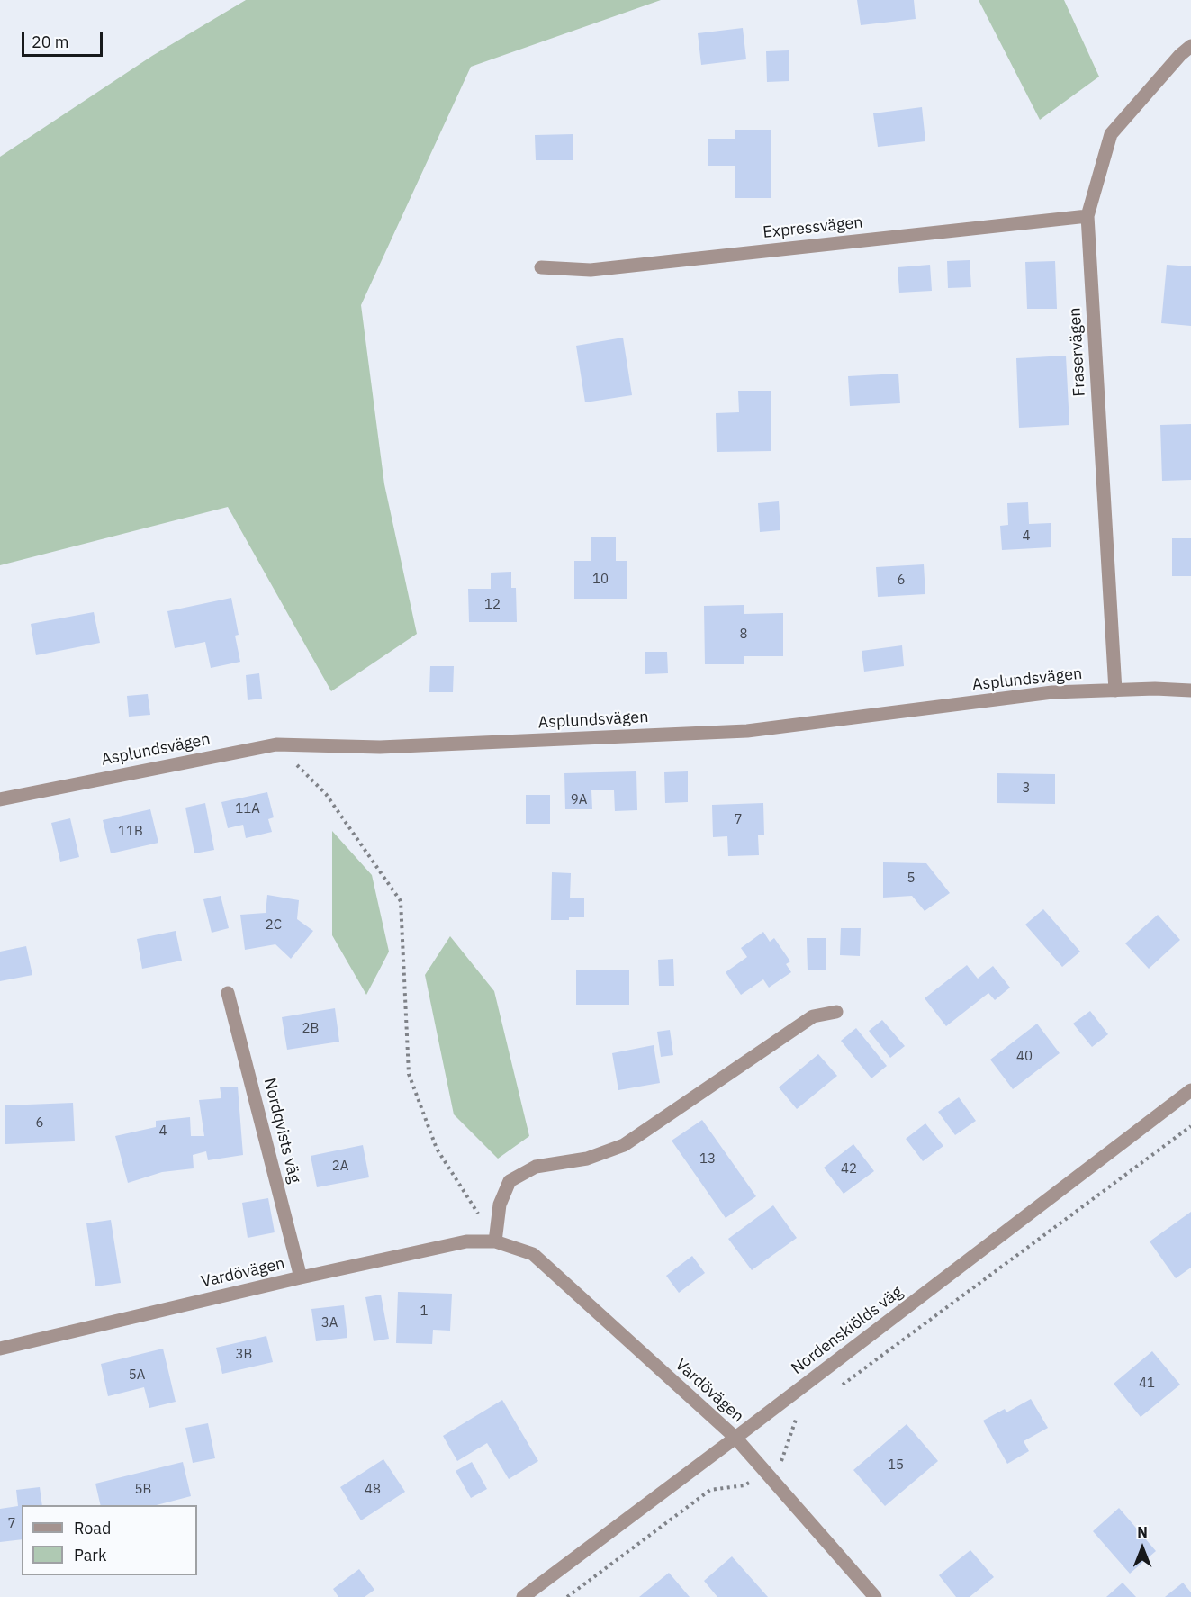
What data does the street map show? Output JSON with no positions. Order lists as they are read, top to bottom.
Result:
{
  "streets": {
    "street": [
      "Expressvägen",
      "Fraservägen",
      "Asplundsvägen",
      "Nordqvists väg",
      "Vardövägen",
      "Nordenskiölds väg"
    ]
  },
  "crossings": [
    ["Expressvägen", "Fraservägen"],
    ["Fraservägen", "Asplundsvägen"],
    ["Nordqvists väg", "Vardövägen"],
    ["Vardövägen", "Nordenskiölds väg"]
  ],
  "house_numbers": [
    "4",
    "10",
    "6",
    "12",
    "8",
    "3",
    "9A",
    "11A",
    "7",
    "11B",
    "5",
    "2C",
    "2B",
    "40",
    "6",
    "4",
    "13",
    "2A",
    "42",
    "1",
    "3A",
    "3B",
    "5A",
    "41",
    "15",
    "5B",
    "48",
    "7"
  ],
  "legend": ["Road", "Park"],
  "scale_bar": "20 m",
  "north": "top"
}
